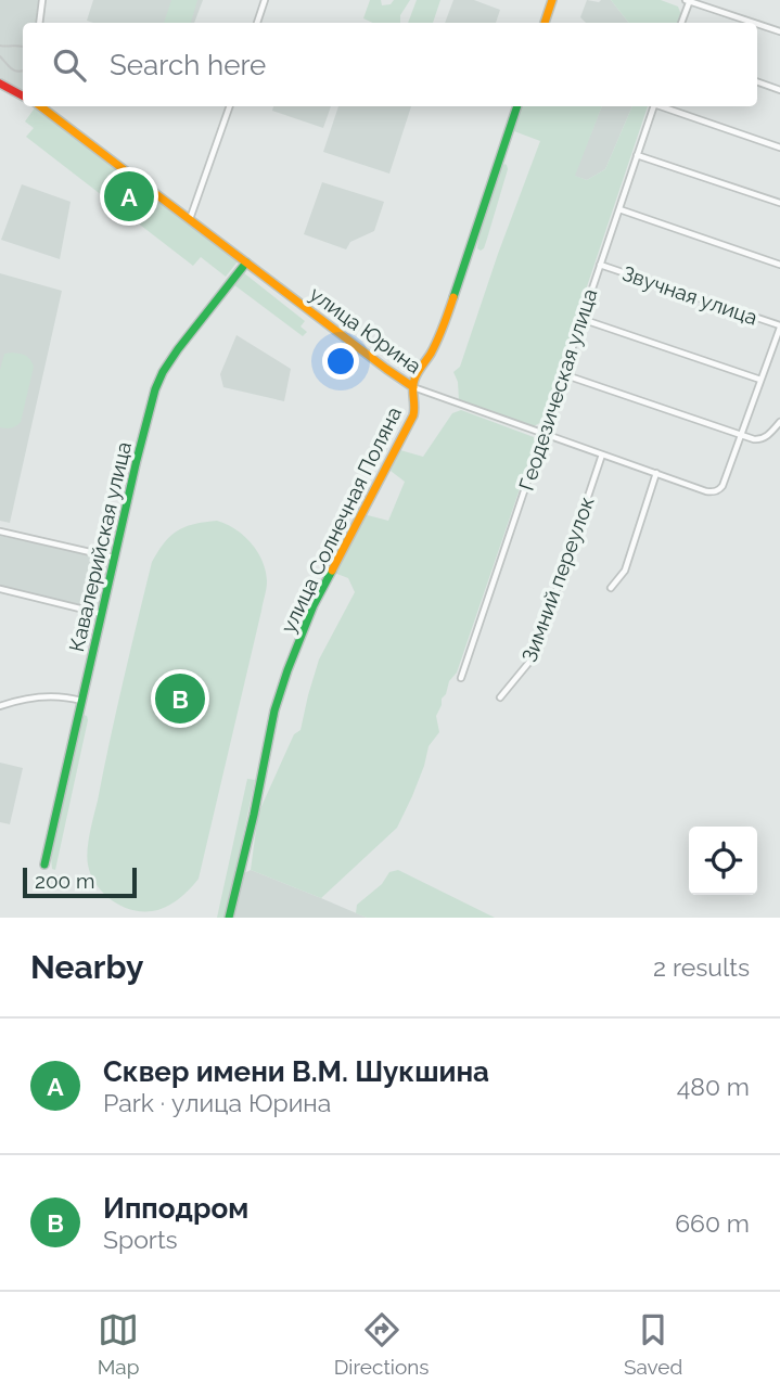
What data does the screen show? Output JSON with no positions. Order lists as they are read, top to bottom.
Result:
{
  "streets": {
    "street": [
      "Звучная улица",
      "улица Юрина",
      "Геодезическая улица",
      "улица Солнечная Поляна",
      "Кавалерийская улица",
      "Зимний переулок"
    ]
  },
  "crossings": [
    ["Звучная улица", "Геодезическая улица"],
    ["улица Юрина", "Геодезическая улица"],
    ["улица Юрина", "улица Солнечная Поляна"],
    ["улица Юрина", "Кавалерийская улица"],
    ["улица Юрина", "Зимний переулок"]
  ],
  "scale_bar": "200 m",
  "page": {
    "search": "Search here",
    "pins": ["A", "B"],
    "scale": "200 m",
    "heading": ["Nearby", "2 results"],
    "list": [
      {
        "mark": "A",
        "name": "Сквер имени В.М. Шукшина",
        "note": "Park · улица Юрина",
        "value": "480 m"
      },
      {
        "mark": "B",
        "name": "Ипподром",
        "note": "Sports",
        "value": "660 m"
      }
    ],
    "nav": ["Map", "Directions", "Saved"]
  }
}
